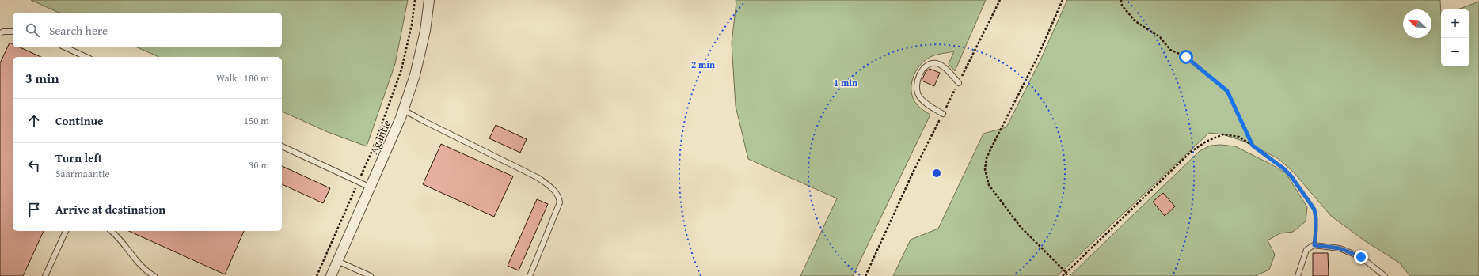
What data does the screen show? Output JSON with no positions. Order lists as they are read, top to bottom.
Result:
{
  "streets": {
    "street": ["Agantie"]
  },
  "north": "top left",
  "page": {
    "map_buttons": ["+", "−"],
    "search": "Search here",
    "heading": ["3 min", "Walk · 180 m"],
    "list": [
      ["Continue", "150 m"],
      ["Turn left", "Saarmaantie", "30 m"],
      "Arrive at destination"
    ]
  },
  "rings": ["2 min", "1 min"]
}
